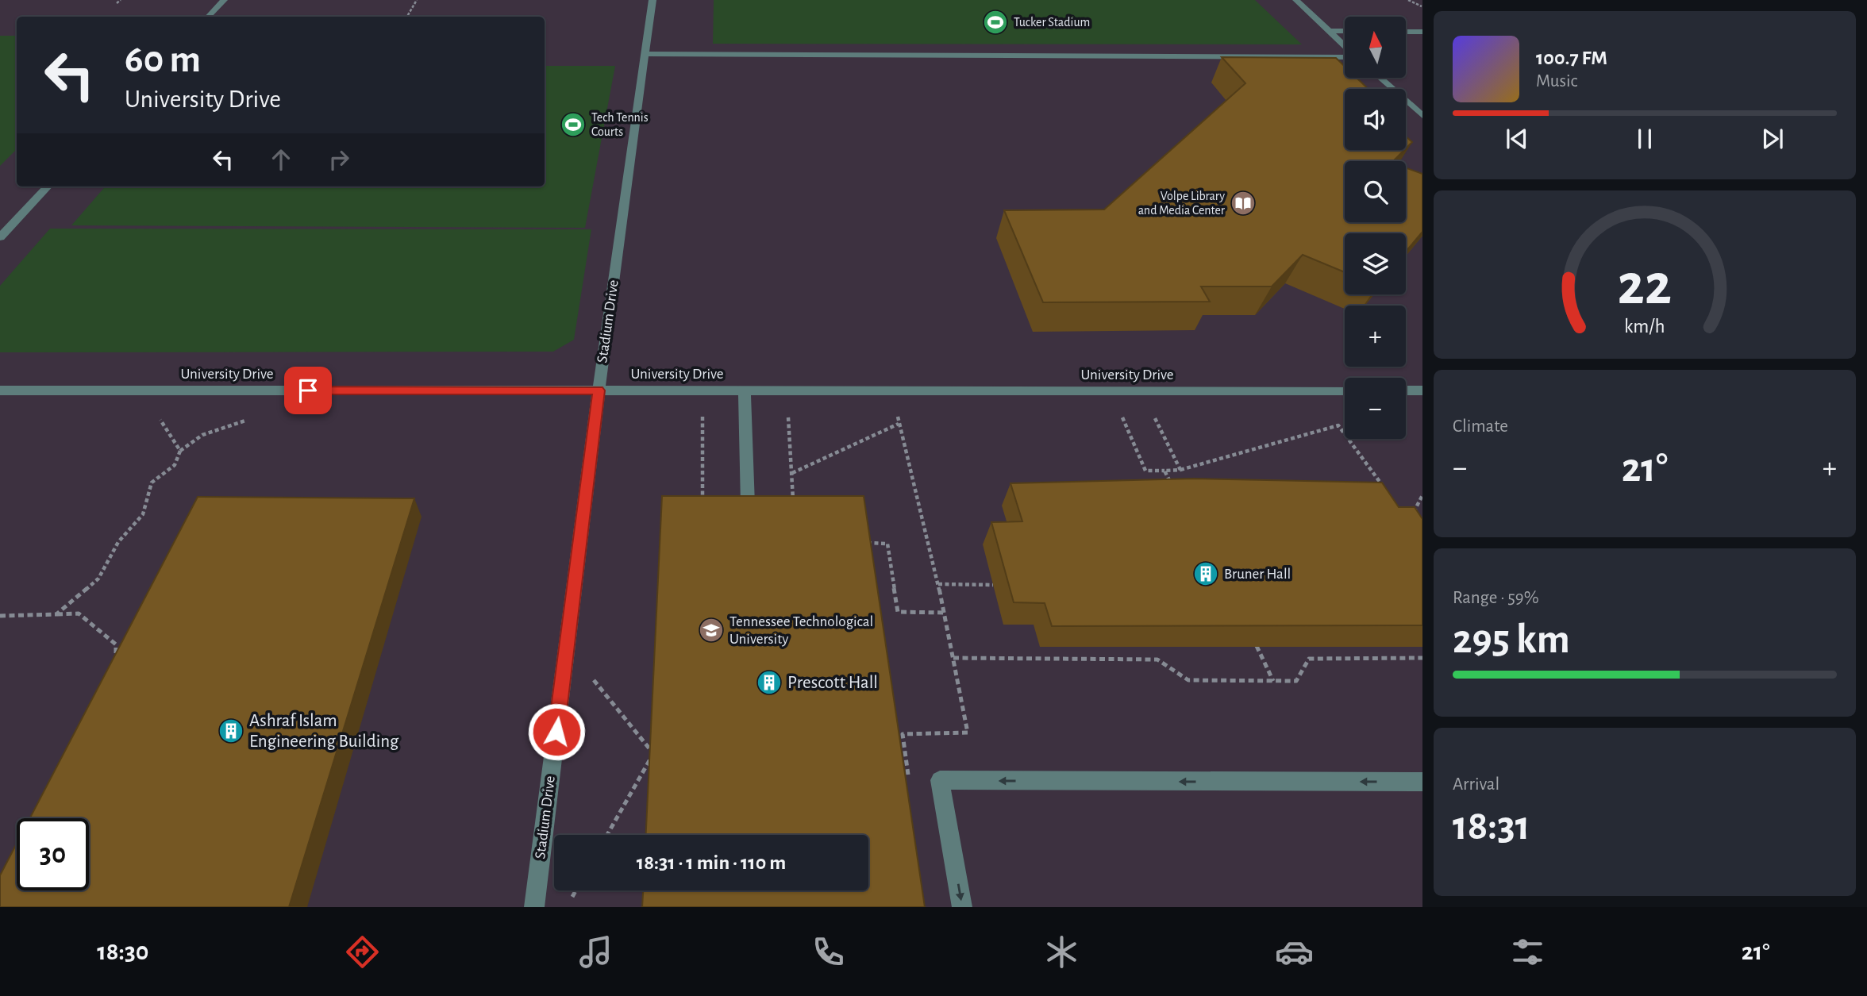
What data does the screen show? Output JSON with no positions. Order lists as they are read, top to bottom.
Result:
{
  "streets": {
    "street": ["Stadium Drive", "University Drive"]
  },
  "crossings": [
    ["Stadium Drive", "University Drive"]
  ],
  "places": {
    "sports": ["Tucker Stadium", "Tech Tennis Courts"],
    "library": ["Volpe Library and Media Center"],
    "building": ["Bruner Hall", "Prescott Hall", "Ashraf Islam Engineering Building"],
    "school or university": ["Tennessee Technological University"]
  },
  "north": "top",
  "page": {
    "map_buttons": ["+", "−"],
    "turn": ["60 m", "University Drive"],
    "song": ["100.7 FM", "Music"],
    "tile": [
      "Climate",
      ["Range · 59%", "295 km"],
      ["Arrival", "18:31"]
    ],
    "heat": ["−", "21°", "+"],
    "limit": "30",
    "trip": "18:31 · 1 min · 110 m",
    "tabs": ["18:30", "21°"],
    "gauge": ["22", "km/h"]
  }
}
